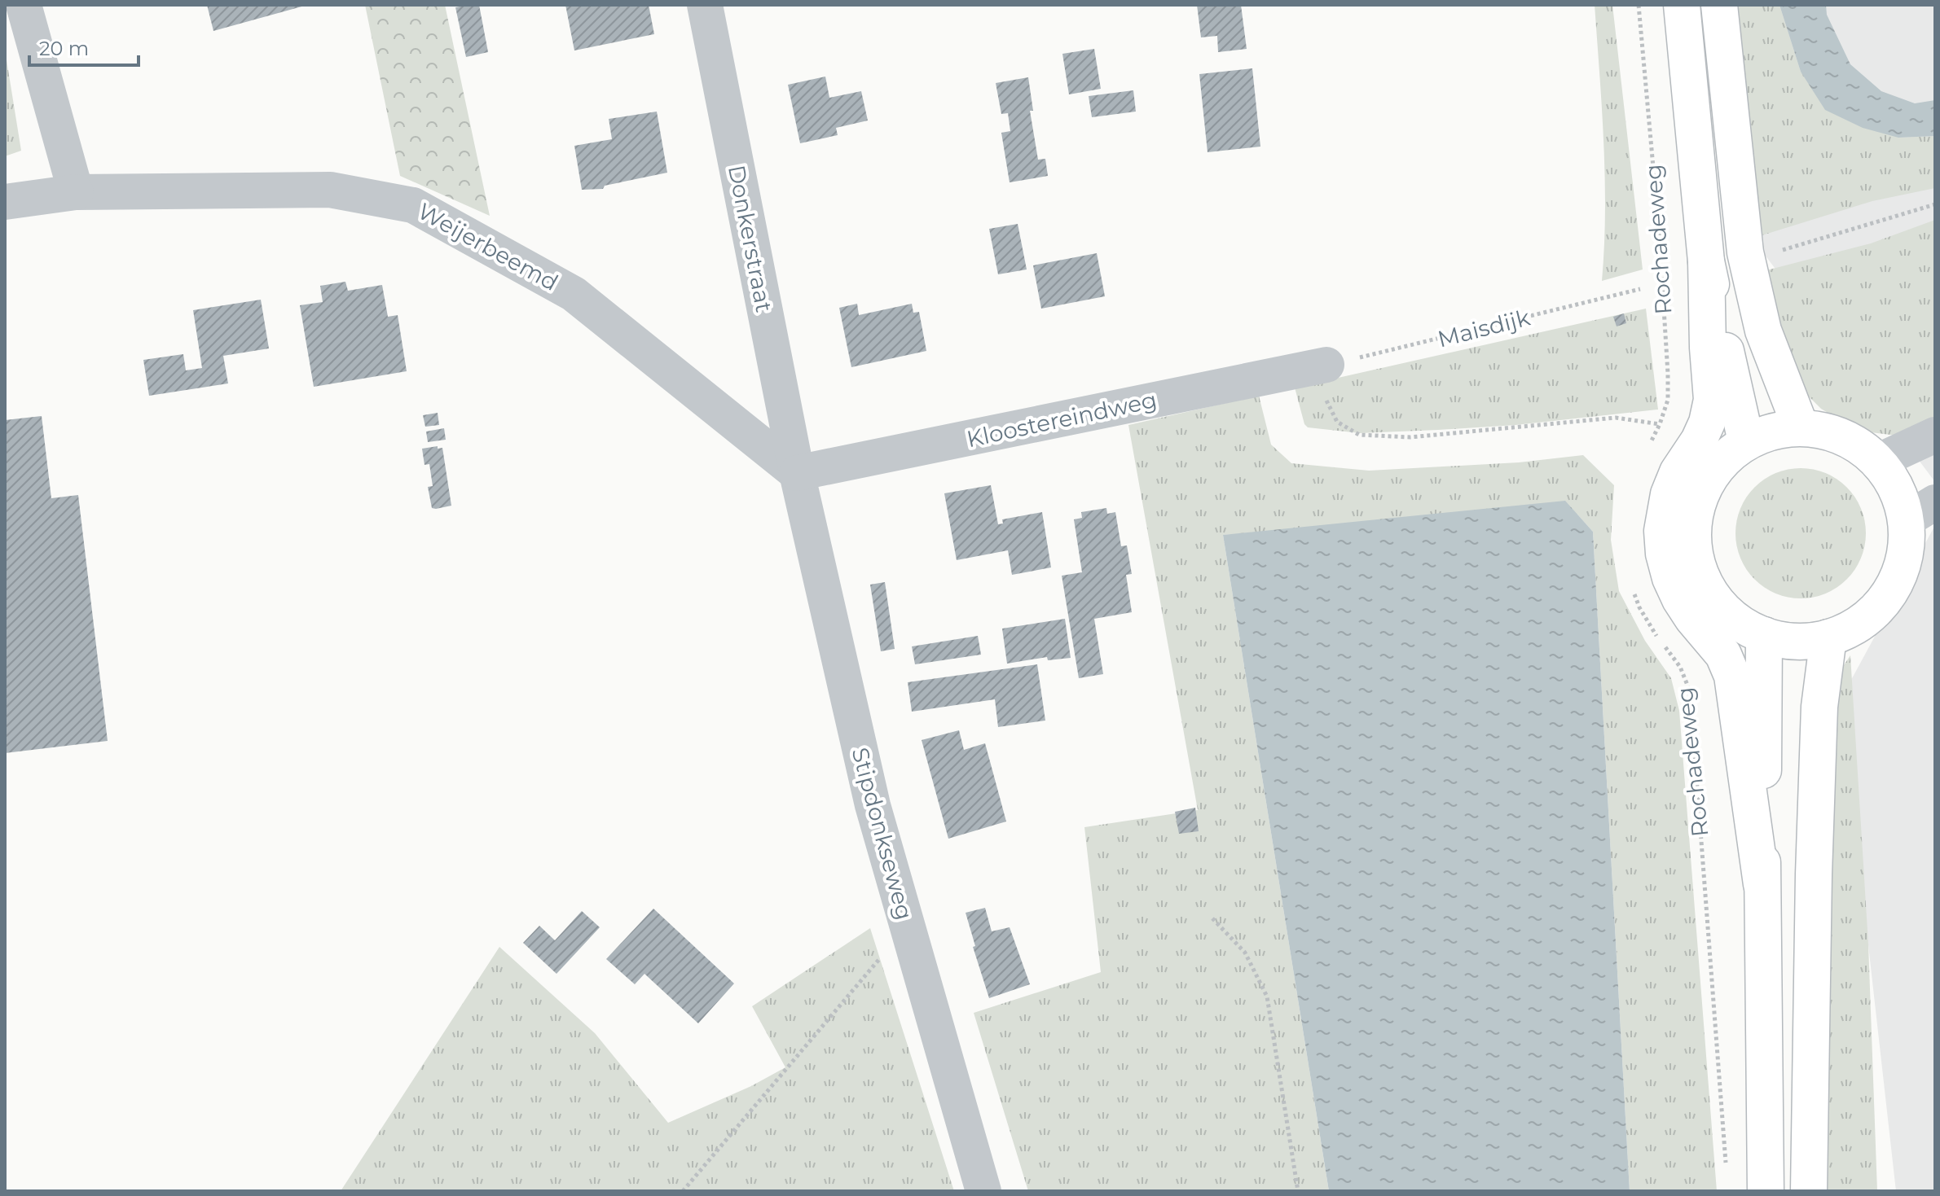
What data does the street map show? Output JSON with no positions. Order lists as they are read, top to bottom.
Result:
{
  "streets": {
    "main road": ["Rochadeweg"],
    "street": [
      "Donkerstraat",
      "Weijerbeemd",
      "Kloostereindweg",
      "Stipdonkseweg"
    ],
    "path": ["Maisdijk"]
  },
  "crossings": [
    ["Donkerstraat", "Weijerbeemd"],
    ["Donkerstraat", "Kloostereindweg"],
    ["Donkerstraat", "Stipdonkseweg"],
    ["Weijerbeemd", "Kloostereindweg"],
    ["Weijerbeemd", "Stipdonkseweg"],
    ["Maisdijk", "Kloostereindweg"],
    ["Kloostereindweg", "Stipdonkseweg"]
  ],
  "scale_bar": "20 m"
}
